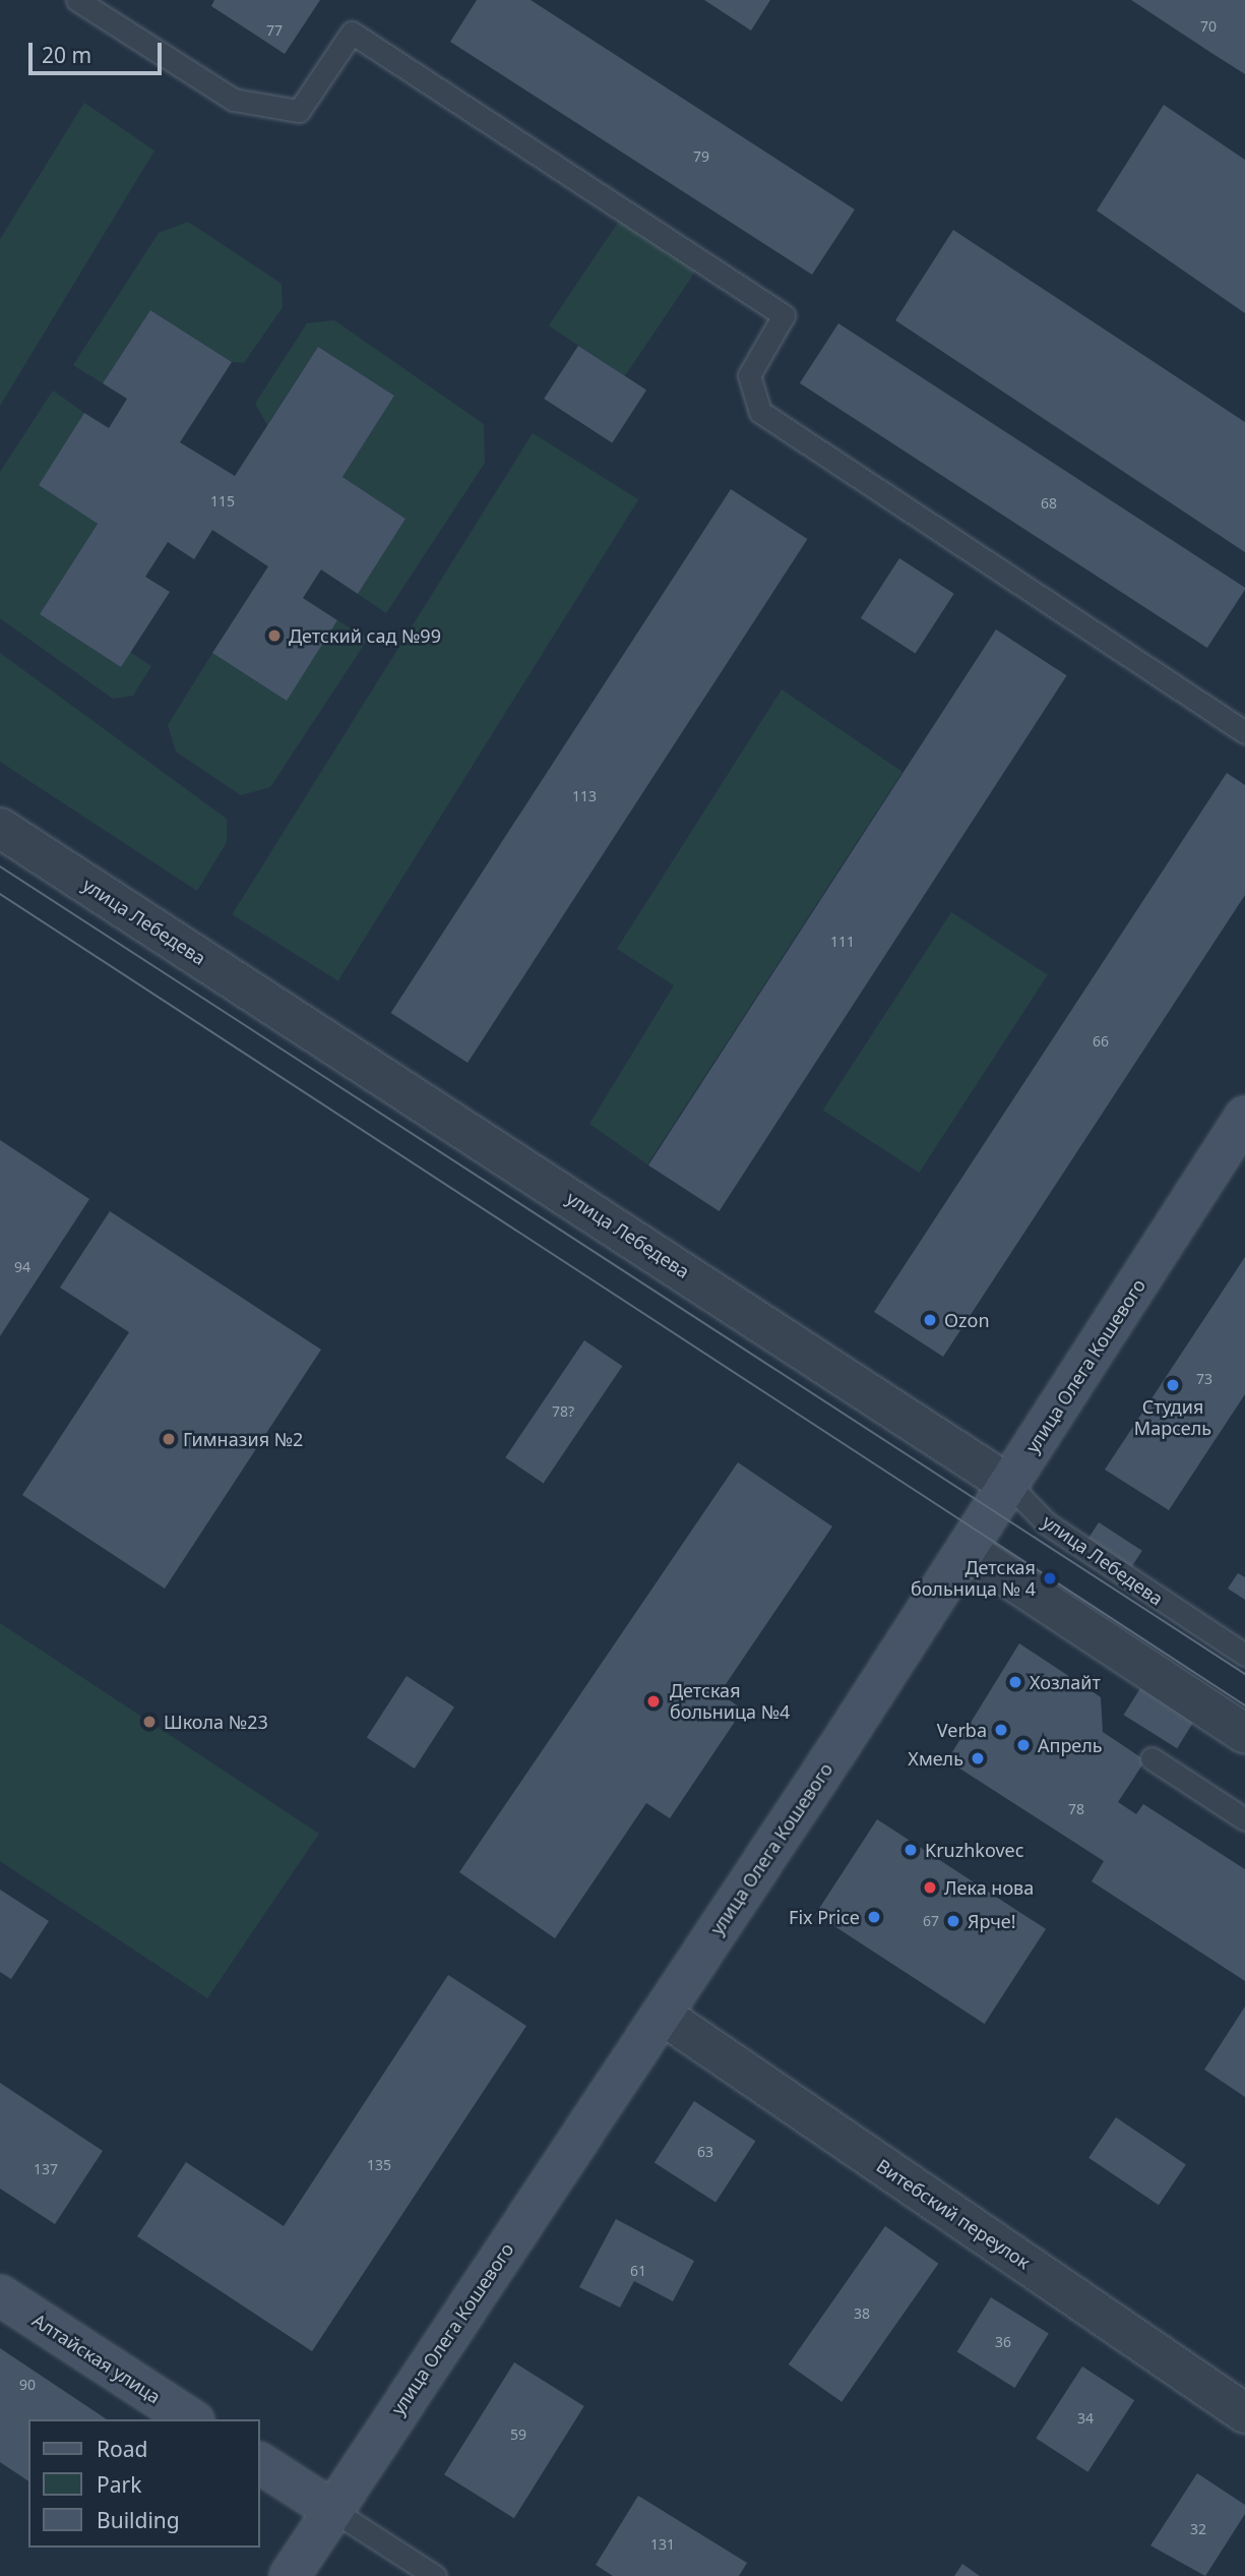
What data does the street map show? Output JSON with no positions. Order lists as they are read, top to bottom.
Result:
{
  "streets": {
    "street": [
      "улица Лебедева",
      "улица Олега Кошевого",
      "Витебский переулок",
      "Алтайская улица"
    ]
  },
  "crossings": [
    ["улица Лебедева", "улица Олега Кошевого"],
    ["улица Олега Кошевого", "Витебский переулок"]
  ],
  "places": [
    "Детский сад №99",
    "Ozon",
    "Студия Марсель",
    "Гимназия №2",
    "Детская больница № 4",
    "Хозлайт",
    "Детская больница №4",
    "Школа №23",
    "Verba",
    "Апрель",
    "Хмель",
    "Kruzhkovec",
    "Лека нова",
    "Fix Price",
    "Ярче!"
  ],
  "house_numbers": [
    "70",
    "77",
    "79",
    "115",
    "68",
    "113",
    "111",
    "66",
    "94",
    "73",
    "78?",
    "78",
    "67",
    "63",
    "135",
    "137",
    "61",
    "38",
    "36",
    "90",
    "34",
    "59",
    "32",
    "131"
  ],
  "legend": ["Road", "Park", "Building"],
  "scale_bar": "20 m"
}
